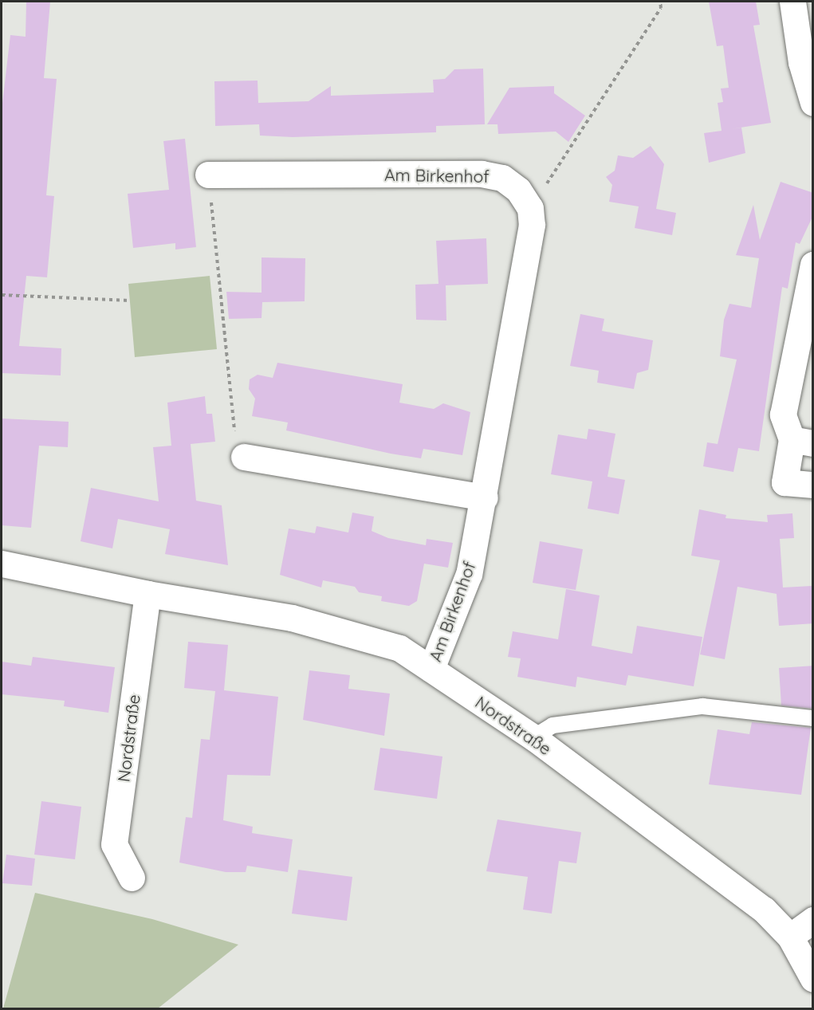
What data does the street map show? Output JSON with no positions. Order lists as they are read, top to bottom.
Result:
{
  "streets": {
    "street": ["Am Birkenhof", "Nordstraße"]
  },
  "crossings": [
    ["Am Birkenhof", "Nordstraße"]
  ]
}
